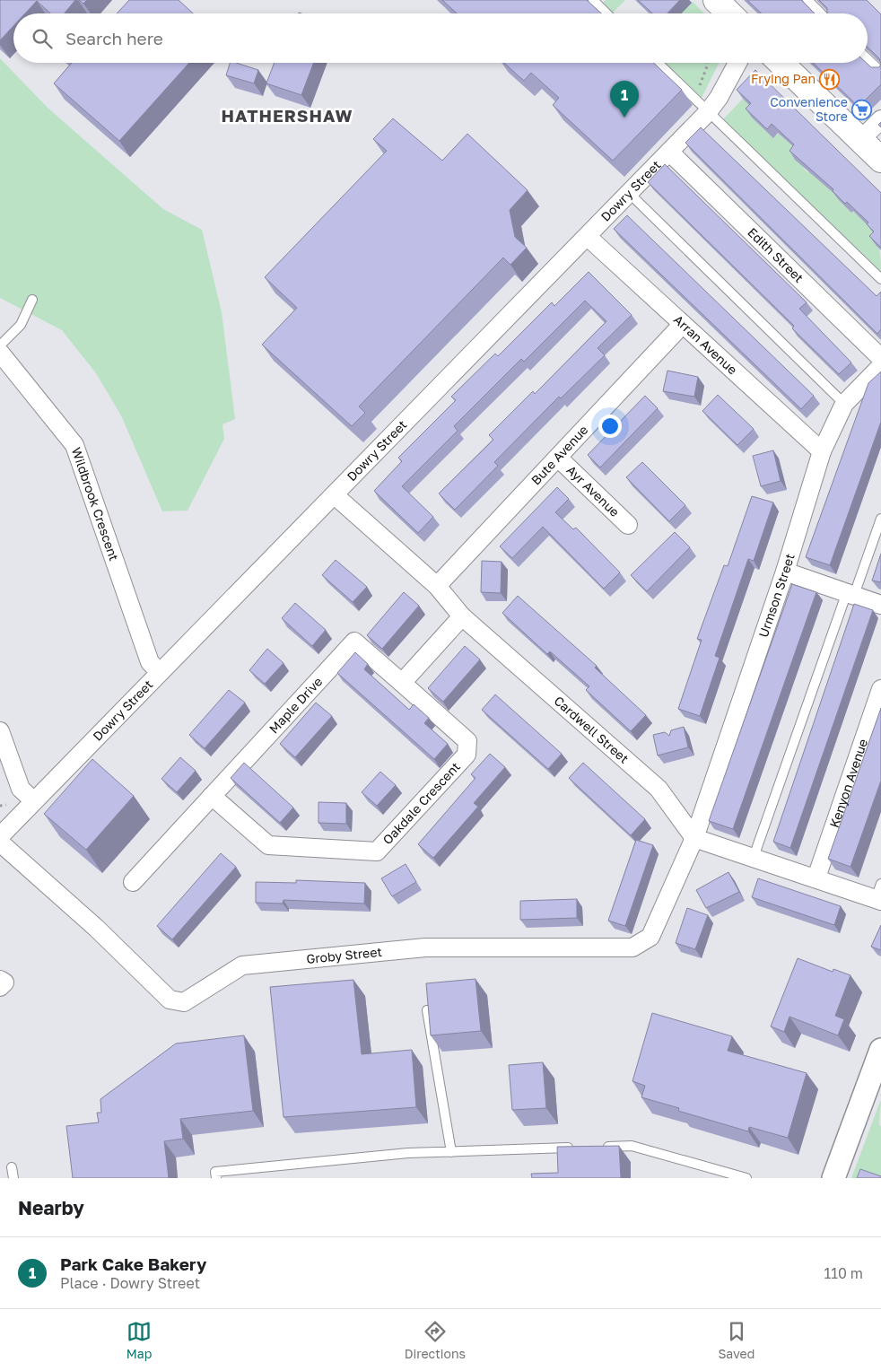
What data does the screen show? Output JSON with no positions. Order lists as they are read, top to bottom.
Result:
{
  "streets": {
    "street": [
      "Dowry Street",
      "Edith Street",
      "Arran Avenue",
      "Bute Avenue",
      "Ayr Avenue",
      "Wildbrook Crescent",
      "Urmson Street",
      "Maple Drive",
      "Cardwell Street",
      "Kenyon Avenue",
      "Oakdale Crescent",
      "Groby Street"
    ]
  },
  "crossings": [
    ["Dowry Street", "Edith Street"],
    ["Dowry Street", "Arran Avenue"],
    ["Dowry Street", "Wildbrook Crescent"],
    ["Dowry Street", "Cardwell Street"],
    ["Arran Avenue", "Bute Avenue"],
    ["Arran Avenue", "Urmson Street"],
    ["Bute Avenue", "Ayr Avenue"],
    ["Bute Avenue", "Cardwell Street"],
    ["Urmson Street", "Cardwell Street"],
    ["Urmson Street", "Groby Street"],
    ["Maple Drive", "Oakdale Crescent"],
    ["Cardwell Street", "Groby Street"]
  ],
  "districts": ["HATHERSHAW"],
  "places": {
    "restaurant": ["Frying Pan"],
    "supermarket": ["Convenience Store"]
  },
  "page": {
    "search": "Search here",
    "pins": "1",
    "heading": "Nearby",
    "list": [
      {
        "mark": "1",
        "name": "Park Cake Bakery",
        "note": "Place · Dowry Street",
        "value": "110 m"
      }
    ],
    "nav": ["Map", "Directions", "Saved"]
  }
}
